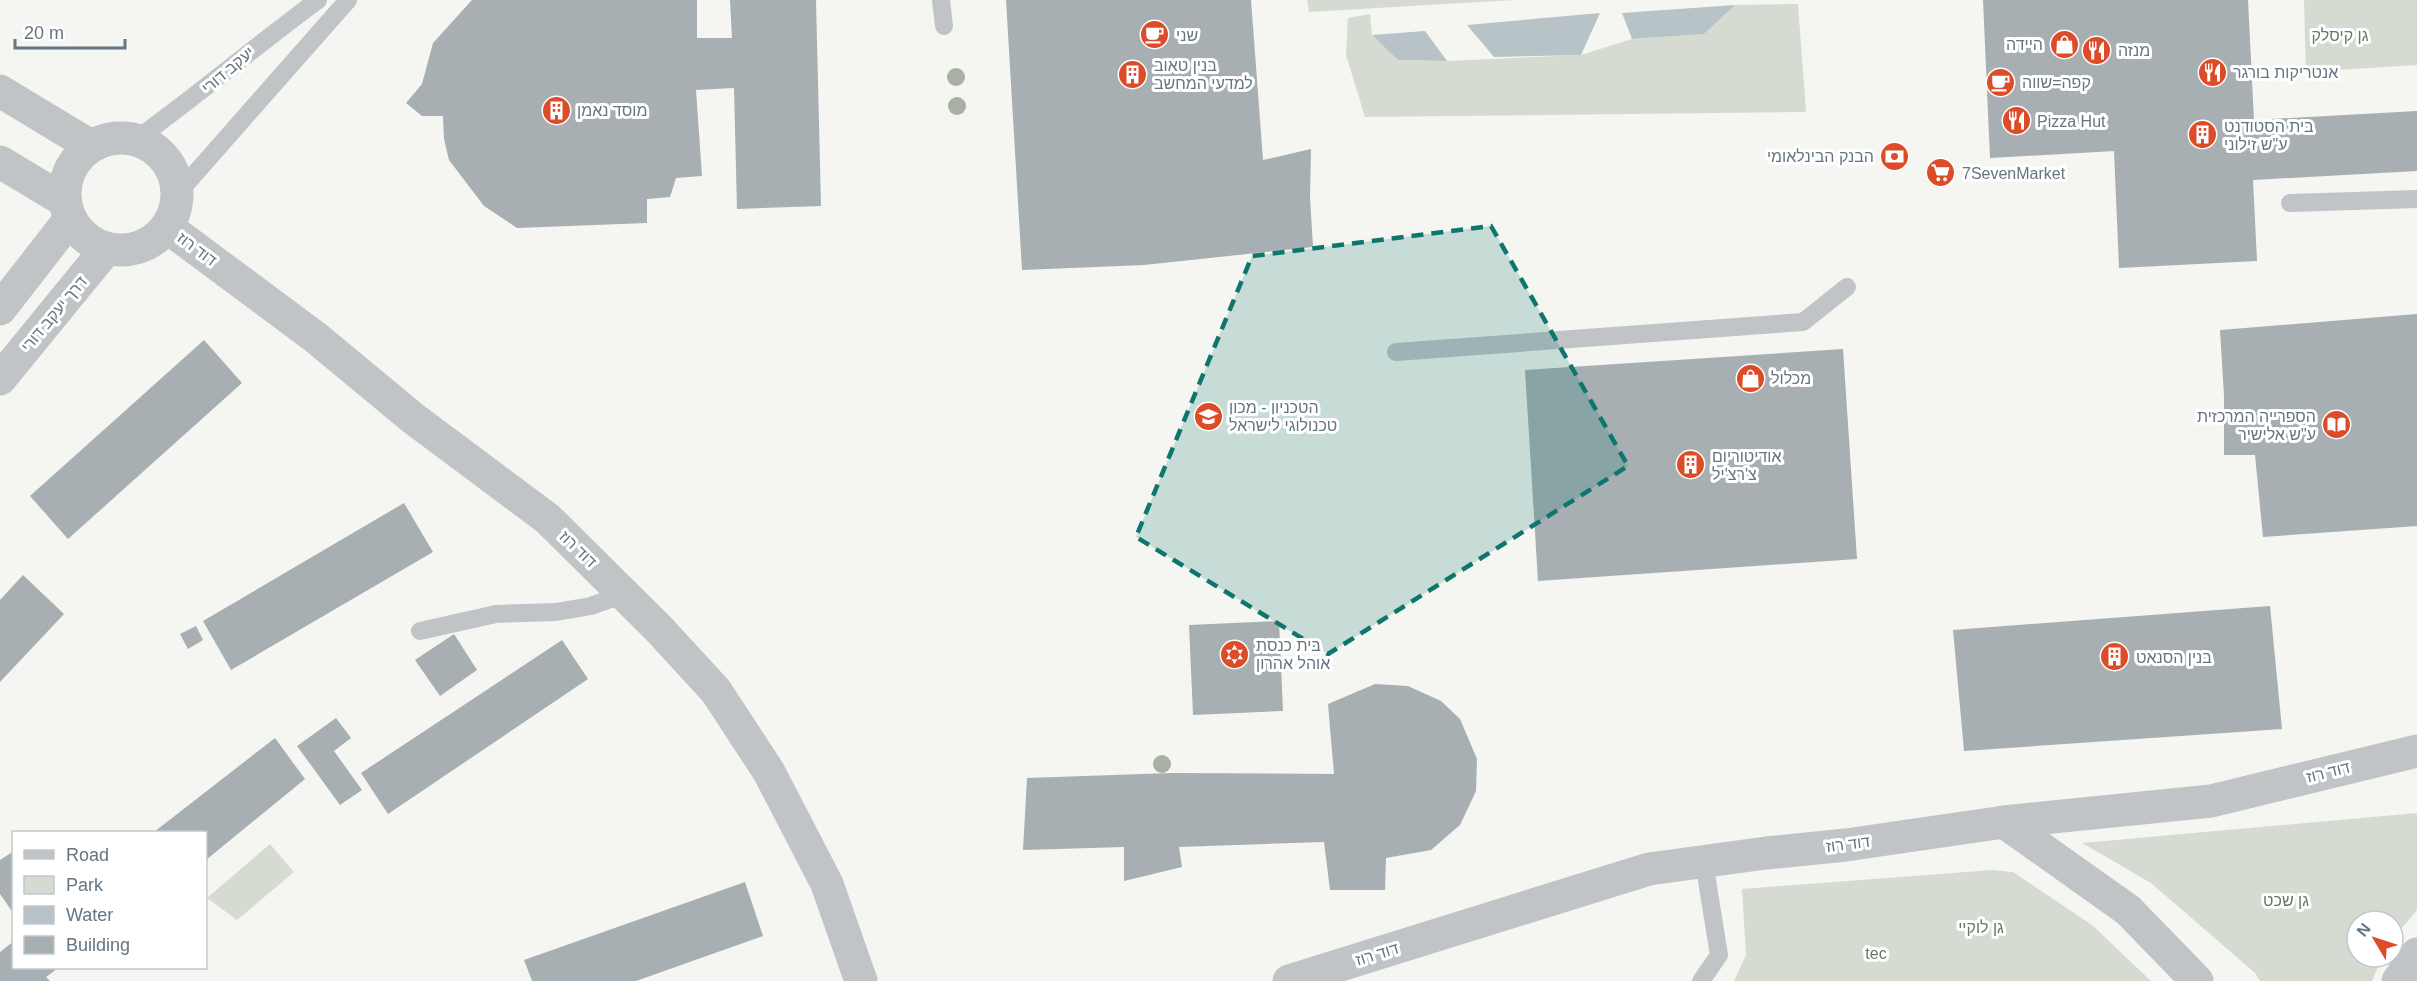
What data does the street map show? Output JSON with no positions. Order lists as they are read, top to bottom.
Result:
{
  "streets": {
    "street": ["דוד רוז", "דרך יעקב דורי"],
    "lane": ["יעקב דורי"]
  },
  "crossings": [
    ["יעקב דורי", "דוד רוז"],
    ["יעקב דורי", "דרך יעקב דורי"],
    ["דוד רוז", "דרך יעקב דורי"]
  ],
  "parks": [
    "גן קיסלק",
    "גן שכט",
    "גן לוקיי",
    "tec"
  ],
  "places": {
    "cafe": ["שני", "קפה=שווה"],
    "shop": ["היידה", "מכלול"],
    "restaurant": ["מנזה", "אנטריקות בורגר", "Pizza Hut"],
    "building": [
      "בנין טאוב למדעי המחשב",
      "מוסד נאמן",
      "בית הסטודנט ע\"ש זילוני",
      "אודיטוריום צ'רצ'יל",
      "בנין הסנאט"
    ],
    "bank": ["הבנק הבינלאומי"],
    "supermarket": ["7SevenMarket"],
    "school or university": ["הטכניון - מכון טכנולוגי לישראל"],
    "library": ["הספרייה המרכזית ע\"ש אלישיר"],
    "synagogue": ["בית כנסת אוהל אהרון"]
  },
  "legend": [
    "Road",
    "Park",
    "Water",
    "Building"
  ],
  "scale_bar": "20 m",
  "north": "top left"
}
